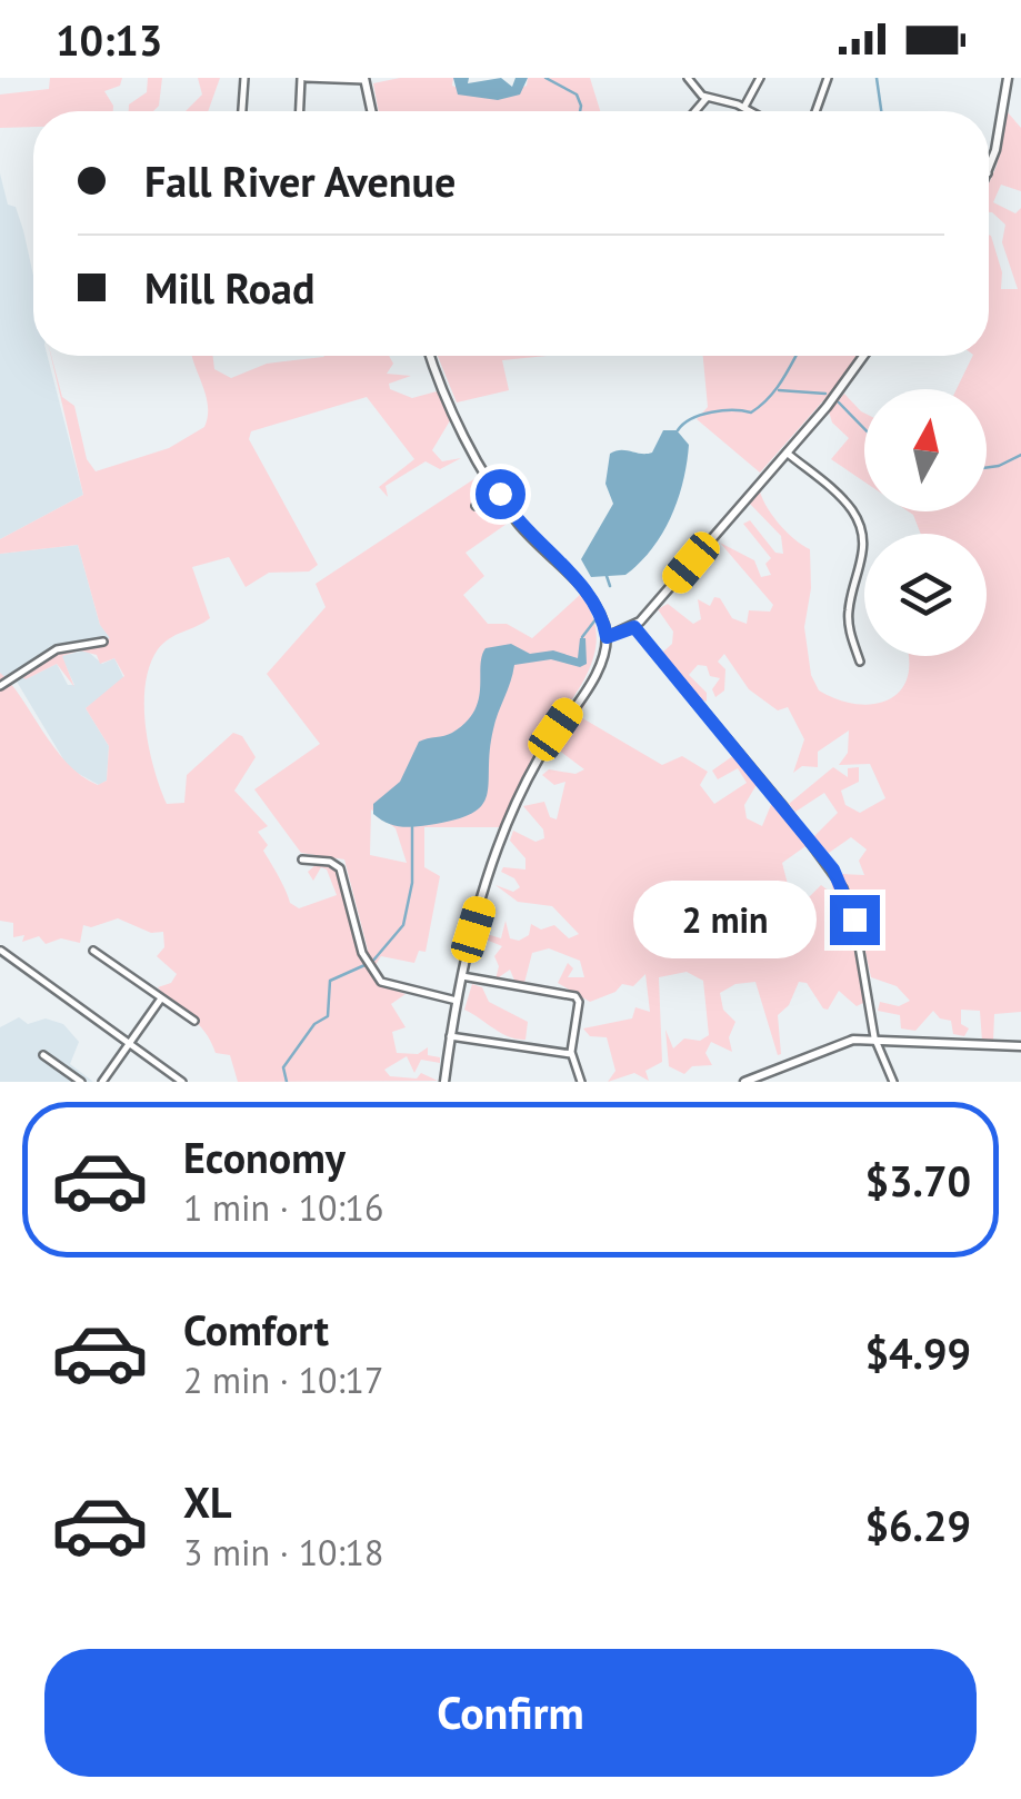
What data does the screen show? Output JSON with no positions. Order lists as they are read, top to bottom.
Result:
{
  "north": "top",
  "page": {
    "status": "10:13",
    "banner": ["Fall River Avenue", "Mill Road"],
    "bubble": "2 min",
    "list": [
      {
        "name": "Economy",
        "note": "1 min · 10:16",
        "value": "$3.70"
      },
      {
        "name": "Comfort",
        "note": "2 min · 10:17",
        "value": "$4.99"
      },
      {
        "name": "XL",
        "note": "3 min · 10:18",
        "value": "$6.29"
      }
    ],
    "buttons": "Confirm"
  }
}
